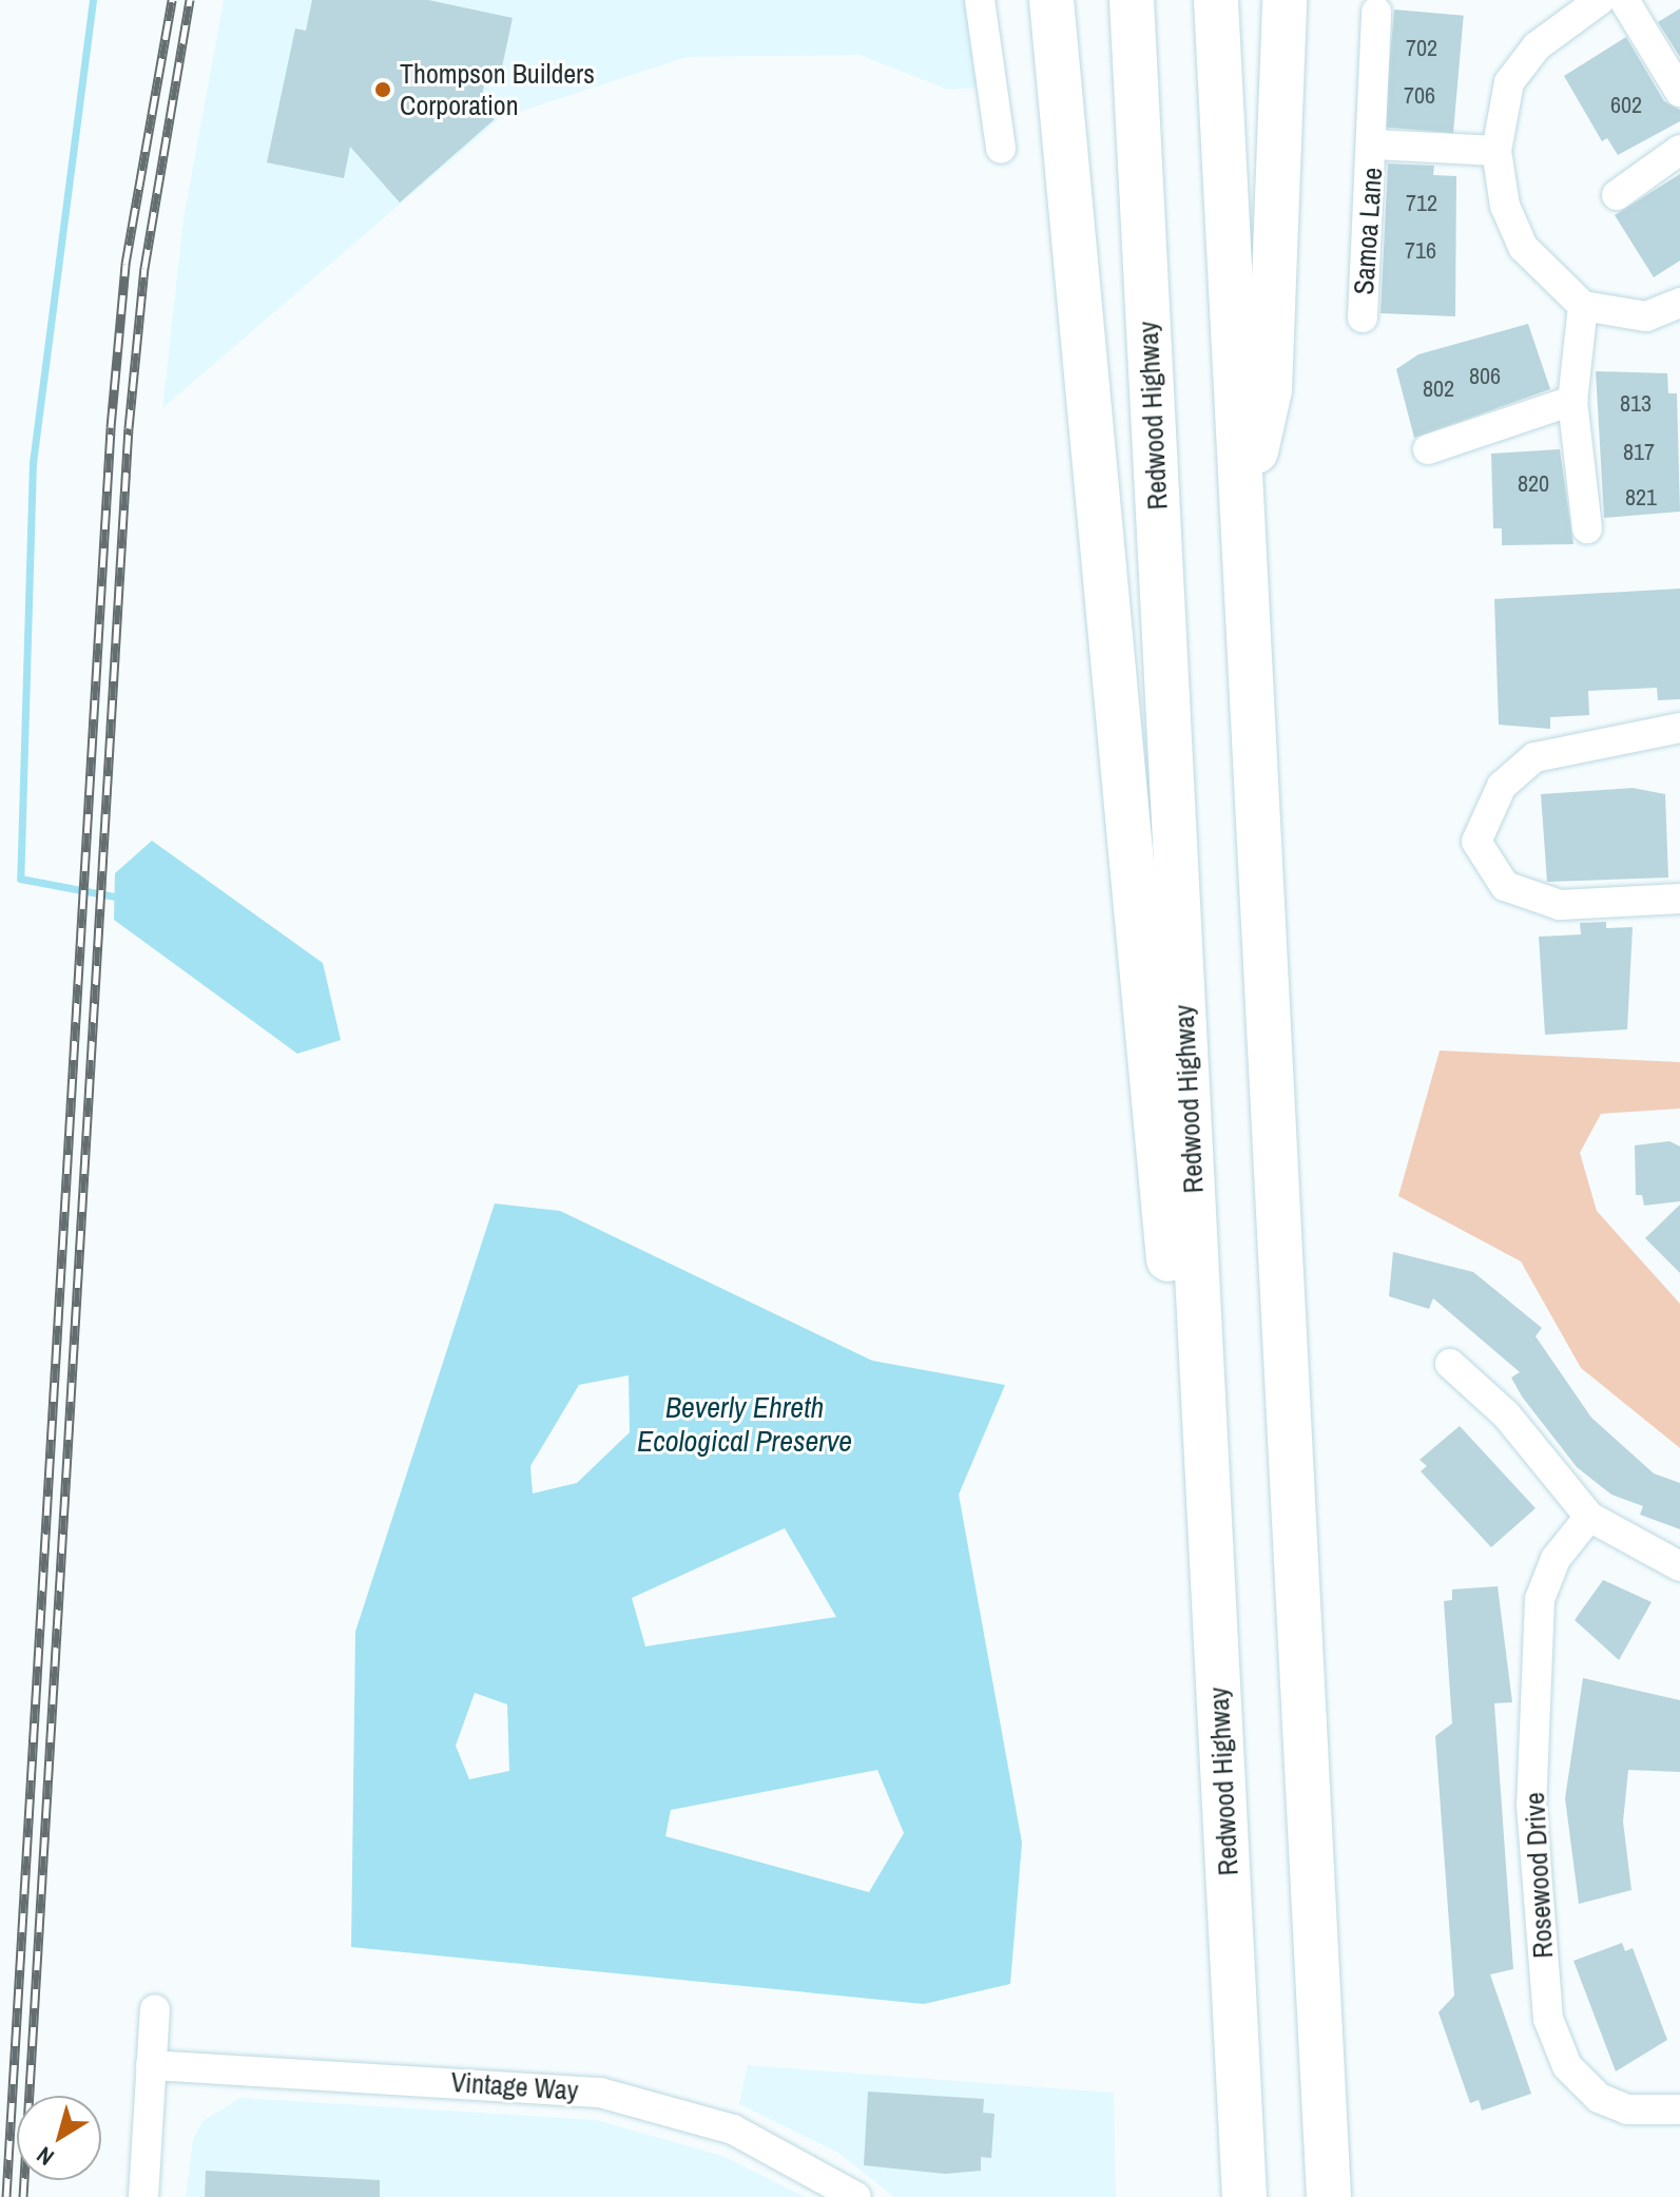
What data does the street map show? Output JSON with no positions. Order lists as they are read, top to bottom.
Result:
{
  "streets": {
    "highway": ["Redwood Highway"],
    "street": ["Samoa Lane", "Rosewood Drive", "Vintage Way"]
  },
  "water": ["Beverly Ehreth Ecological Preserve"],
  "places": ["Thompson Builders Corporation"],
  "house_numbers": [
    "702",
    "706",
    "602",
    "712",
    "716",
    "806",
    "802",
    "813",
    "817",
    "820",
    "821"
  ],
  "north": "bottom left"
}
